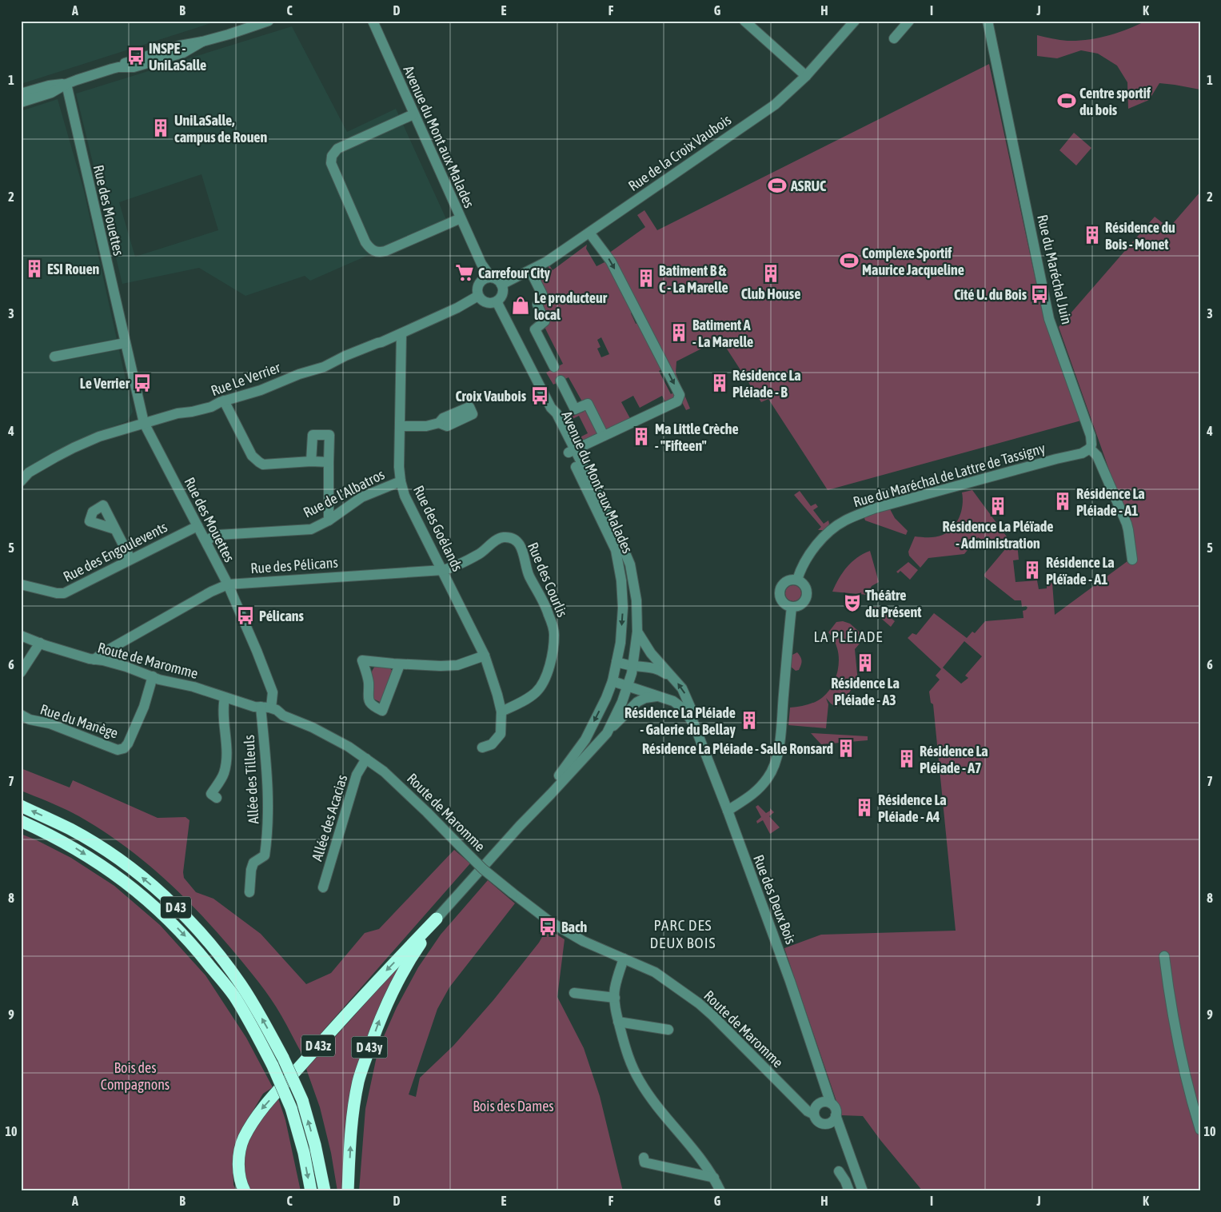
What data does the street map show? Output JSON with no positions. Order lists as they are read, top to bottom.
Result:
{
  "streets": {
    "highway": ["D 43", "D 43z", "D 43y"],
    "street": [
      "Avenue du Mont aux Malades",
      "Rue de la Croix Vaubois",
      "Rue des Mouettes",
      "Rue du Maréchal Juin",
      "Rue Le Verrier",
      "Rue du Maréchal de Lattre de Tassigny",
      "Rue de l'Albatros",
      "Rue des Goélands",
      "Rue des Engoulevents",
      "Rue des Pélicans",
      "Rue des Courlis",
      "Route de Maromme",
      "Rue du Manège",
      "Allée des Tilleuls",
      "Allée des Acacias",
      "Rue des Deux Bois"
    ]
  },
  "crossings": [
    ["Avenue du Mont aux Malades", "Rue de la Croix Vaubois"],
    ["Avenue du Mont aux Malades", "Rue Le Verrier"],
    ["Avenue du Mont aux Malades", "Rue des Deux Bois"],
    ["Avenue du Mont aux Malades", "D 43z"],
    ["Avenue du Mont aux Malades", "D 43y"],
    ["Rue de la Croix Vaubois", "Rue Le Verrier"],
    ["Rue des Mouettes", "Rue Le Verrier"],
    ["Rue des Mouettes", "Rue de l'Albatros"],
    ["Rue des Mouettes", "Rue des Engoulevents"],
    ["Rue des Mouettes", "Rue des Pélicans"],
    ["Rue des Mouettes", "Route de Maromme"],
    ["Rue du Maréchal Juin", "Rue du Maréchal de Lattre de Tassigny"],
    ["Rue Le Verrier", "Rue des Goélands"],
    ["Rue de l'Albatros", "Rue des Goélands"],
    ["Rue des Goélands", "Rue des Pélicans"],
    ["Rue des Goélands", "Rue des Courlis"],
    ["Rue des Pélicans", "Rue des Courlis"],
    ["Rue des Pélicans", "Route de Maromme"],
    ["Route de Maromme", "Rue du Manège"],
    ["Route de Maromme", "Allée des Tilleuls"],
    ["Route de Maromme", "Allée des Acacias"],
    ["Route de Maromme", "Rue des Deux Bois"],
    ["D 43z", "D 43y"]
  ],
  "districts": ["LA PLÉIADE", "PARC DES DEUX BOIS"],
  "parks": ["Bois des Compagnons", "Bois des Dames"],
  "places": {
    "bus stop": [
      "INSPE - UniLaSalle",
      "Cité U. du Bois",
      "Le Verrier",
      "Croix Vaubois",
      "Pélicans",
      "Bach"
    ],
    "sports": ["Centre sportif du bois", "ASRUC", "Complexe Sportif Maurice Jacqueline"],
    "building": [
      "UniLaSalle, campus de Rouen",
      "Résidence du Bois - Monet",
      "ESI Rouen",
      "Club House",
      "Batiment B & C - La Marelle",
      "Batiment A - La Marelle",
      "Résidence La Pléiade - B",
      "Ma Little Crèche - \"Fifteen\"",
      "Résidence La Pléiade - A1",
      "Résidence La Pléïade - Administration",
      "Résidence La Pléïade - A1",
      "Résidence La Pléiade - A3",
      "Résidence La Pléiade - Galerie du Bellay",
      "Résidence La Pléiade - Salle Ronsard",
      "Résidence La Pléiade - A7",
      "Résidence La Pléiade - A4"
    ],
    "supermarket": ["Carrefour City"],
    "shop": ["Le producteur local"],
    "theatre": ["Théâtre du Présent"]
  },
  "grid": {
    "columns": [
      "A",
      "B",
      "C",
      "D",
      "E",
      "F",
      "G",
      "H",
      "I",
      "J",
      "K"
    ],
    "rows": [
      "1",
      "2",
      "3",
      "4",
      "5",
      "6",
      "7",
      "8",
      "9",
      "10"
    ]
  }
}
